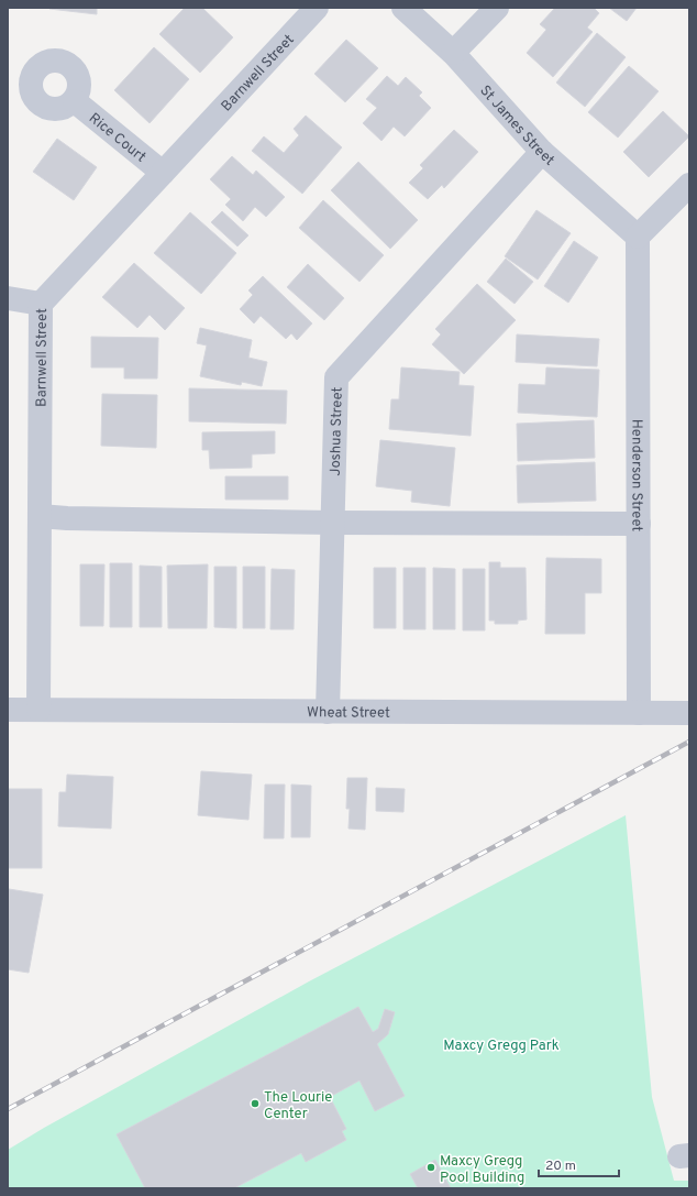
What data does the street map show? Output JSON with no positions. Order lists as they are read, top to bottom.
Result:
{
  "streets": {
    "street": [
      "Barnwell Street",
      "St James Street",
      "Rice Court",
      "Joshua Street",
      "Henderson Street",
      "Wheat Street"
    ]
  },
  "crossings": [
    ["Barnwell Street", "Rice Court"],
    ["Barnwell Street", "Wheat Street"],
    ["St James Street", "Joshua Street"],
    ["St James Street", "Henderson Street"],
    ["Joshua Street", "Wheat Street"],
    ["Henderson Street", "Wheat Street"]
  ],
  "parks": ["Maxcy Gregg Park"],
  "places": ["The Lourie Center", "Maxcy Gregg Pool Building"],
  "scale_bar": "20 m"
}
